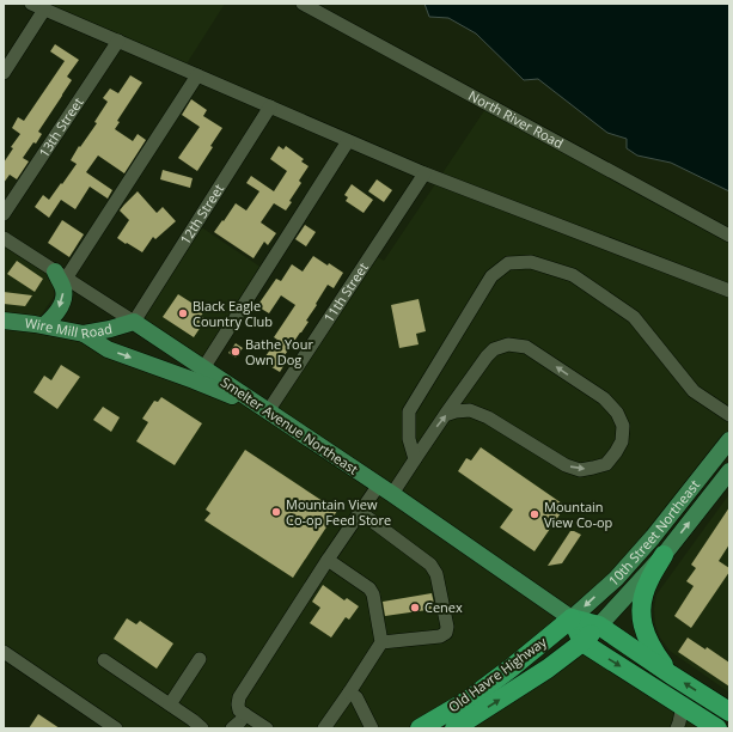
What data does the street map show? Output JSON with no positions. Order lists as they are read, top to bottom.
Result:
{
  "streets": {
    "highway": ["Smelter Avenue Northeast", "Old Havre Highway"],
    "main road": ["Wire Mill Road", "10th Street Northeast"],
    "street": [
      "North River Road",
      "13th Street",
      "12th Street",
      "11th Street"
    ]
  },
  "crossings": [
    ["12th Street", "Wire Mill Road"],
    ["12th Street", "Smelter Avenue Northeast"],
    ["11th Street", "Smelter Avenue Northeast"],
    ["Wire Mill Road", "Smelter Avenue Northeast"],
    ["Smelter Avenue Northeast", "10th Street Northeast"],
    ["Smelter Avenue Northeast", "Old Havre Highway"],
    ["10th Street Northeast", "Old Havre Highway"]
  ],
  "places": [
    "Black Eagle Country Club",
    "Bathe Your Own Dog",
    "Mountain View Co-op Feed Store",
    "Mountain View Co-op",
    "Cenex"
  ]
}
